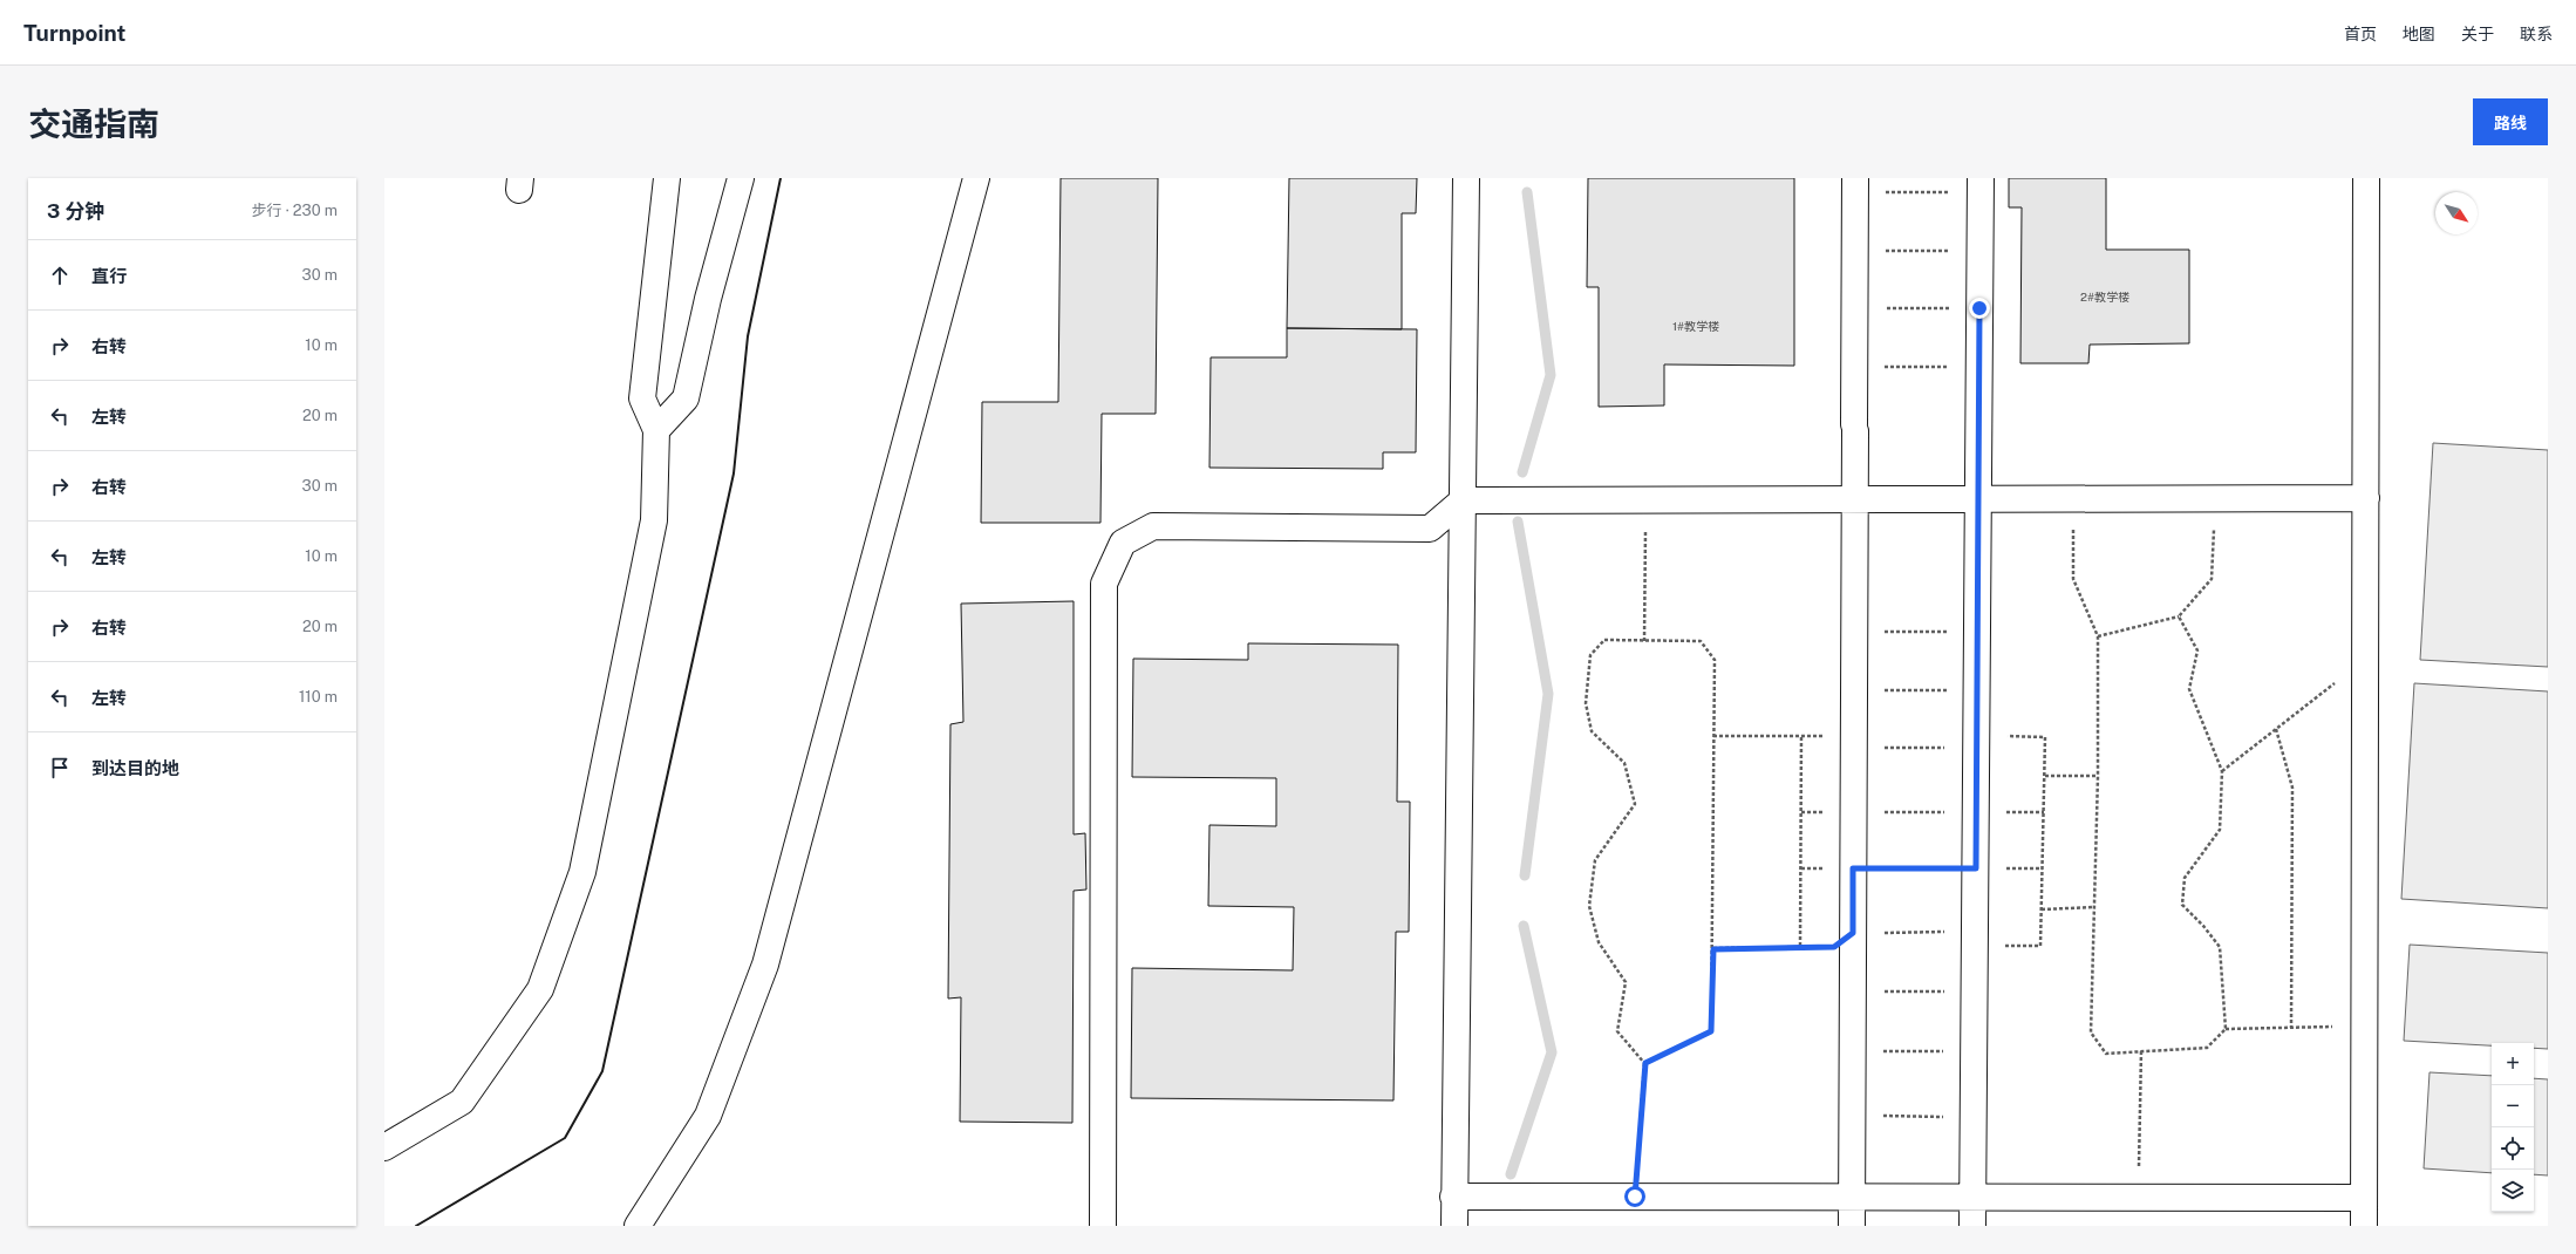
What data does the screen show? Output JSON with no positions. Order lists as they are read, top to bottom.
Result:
{
  "house_numbers": ["2#教学楼", "1#教学楼"],
  "north": "bottom right",
  "page": {
    "header": "Turnpoint",
    "nav": [
      "首页",
      "地图",
      "关于",
      "联系"
    ],
    "title": "交通指南",
    "buttons": "路线",
    "heading": ["3 分钟", "步行 · 230 m"],
    "list": [
      ["直行", "30 m"],
      ["右转", "10 m"],
      ["左转", "20 m"],
      ["右转", "30 m"],
      ["左转", "10 m"],
      ["右转", "20 m"],
      ["左转", "110 m"],
      "到达目的地"
    ],
    "map_buttons": ["+", "−"]
  }
}
